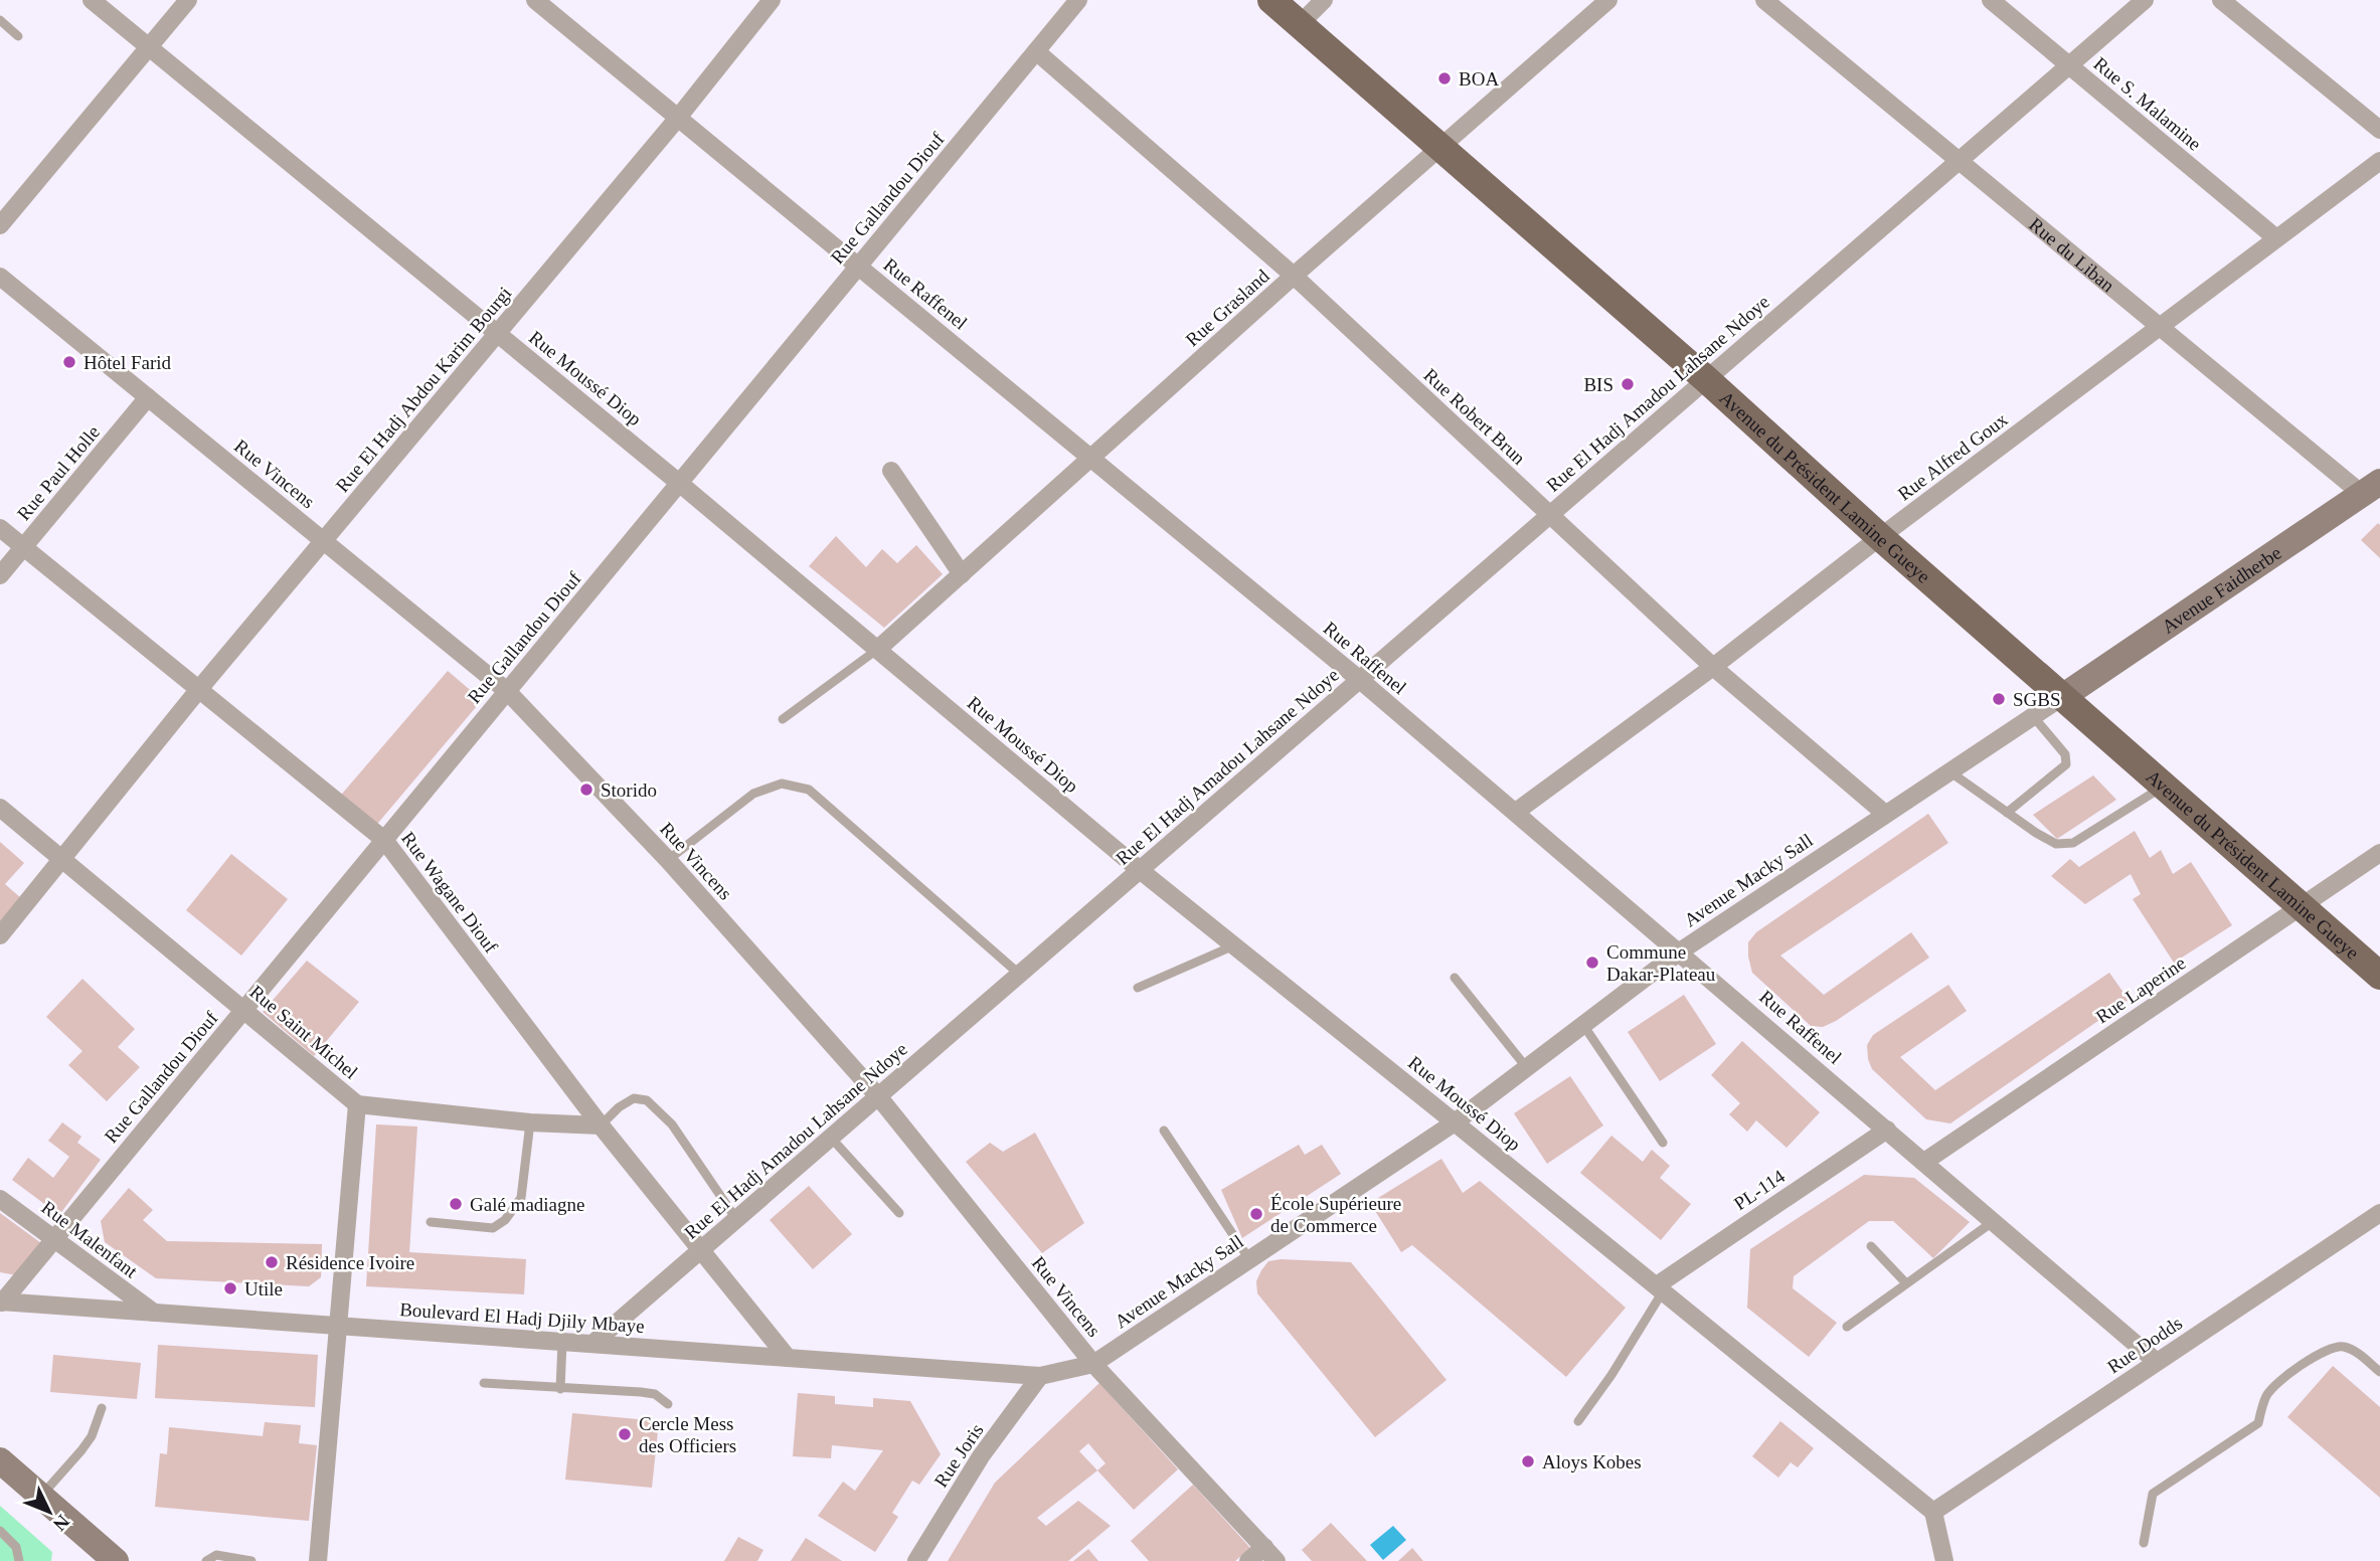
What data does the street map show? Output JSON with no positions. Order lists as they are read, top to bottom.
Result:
{
  "streets": {
    "main road": ["Avenue du Président Lamine Gueye"],
    "street": [
      "Rue S. Malamine",
      "Rue Gallandou Diouf",
      "Rue du Liban",
      "Rue Raffenel",
      "Rue Grasland",
      "Rue Moussé Diop",
      "Rue El Hadj Abdou Karim Bourgi",
      "Rue El Hadj Amadou Lahsane Ndoye",
      "Rue Robert Brun",
      "Rue Alfred Goux",
      "Rue Paul Holle",
      "Rue Vincens",
      "Avenue Faidherbe",
      "Avenue Macky Sall",
      "Rue Wagane Diouf",
      "Rue Laperine",
      "Rue Saint Michel",
      "PL-114",
      "Rue Malenfant",
      "Boulevard El Hadj Djily Mbaye",
      "Rue Dodds",
      "Rue Joris"
    ]
  },
  "crossings": [
    ["Rue S. Malamine", "Rue El Hadj Amadou Lahsane Ndoye"],
    ["Rue S. Malamine", "Rue Alfred Goux"],
    ["Rue Gallandou Diouf", "Rue Raffenel"],
    ["Rue Gallandou Diouf", "Rue Moussé Diop"],
    ["Rue Gallandou Diouf", "Rue Robert Brun"],
    ["Rue Gallandou Diouf", "Rue Vincens"],
    ["Rue Gallandou Diouf", "Rue Wagane Diouf"],
    ["Rue Gallandou Diouf", "Rue Saint Michel"],
    ["Rue Gallandou Diouf", "Rue Malenfant"],
    ["Rue Gallandou Diouf", "Boulevard El Hadj Djily Mbaye"],
    ["Rue du Liban", "Rue El Hadj Amadou Lahsane Ndoye"],
    ["Rue du Liban", "Rue Alfred Goux"],
    ["Rue du Liban", "Avenue Faidherbe"],
    ["Rue Raffenel", "Rue Grasland"],
    ["Rue Raffenel", "Rue El Hadj Abdou Karim Bourgi"],
    ["Rue Raffenel", "Rue El Hadj Amadou Lahsane Ndoye"],
    ["Rue Raffenel", "Rue Alfred Goux"],
    ["Rue Raffenel", "Avenue Macky Sall"],
    ["Rue Raffenel", "Rue Laperine"],
    ["Rue Raffenel", "PL-114"],
    ["Rue Raffenel", "Rue Dodds"],
    ["Rue Grasland", "Rue Moussé Diop"],
    ["Rue Grasland", "Rue Robert Brun"],
    ["Rue Grasland", "Avenue du Président Lamine Gueye"],
    ["Rue Moussé Diop", "Rue El Hadj Abdou Karim Bourgi"],
    ["Rue Moussé Diop", "Rue El Hadj Amadou Lahsane Ndoye"],
    ["Rue Moussé Diop", "Avenue Macky Sall"],
    ["Rue Moussé Diop", "PL-114"],
    ["Rue Moussé Diop", "Rue Dodds"],
    ["Rue El Hadj Abdou Karim Bourgi", "Rue Vincens"],
    ["Rue El Hadj Abdou Karim Bourgi", "Rue Wagane Diouf"],
    ["Rue El Hadj Abdou Karim Bourgi", "Rue Saint Michel"],
    ["Rue El Hadj Amadou Lahsane Ndoye", "Rue Robert Brun"],
    ["Rue El Hadj Amadou Lahsane Ndoye", "Rue Vincens"],
    ["Rue El Hadj Amadou Lahsane Ndoye", "Avenue du Président Lamine Gueye"],
    ["Rue El Hadj Amadou Lahsane Ndoye", "Rue Wagane Diouf"],
    ["Rue El Hadj Amadou Lahsane Ndoye", "Boulevard El Hadj Djily Mbaye"],
    ["Rue Robert Brun", "Rue Alfred Goux"],
    ["Rue Robert Brun", "Avenue Macky Sall"],
    ["Rue Alfred Goux", "Avenue du Président Lamine Gueye"],
    ["Rue Paul Holle", "Rue Vincens"],
    ["Rue Paul Holle", "Rue Wagane Diouf"],
    ["Rue Vincens", "Avenue Macky Sall"],
    ["Avenue du Président Lamine Gueye", "Avenue Faidherbe"],
    ["Avenue du Président Lamine Gueye", "Avenue Macky Sall"],
    ["Avenue du Président Lamine Gueye", "Rue Laperine"],
    ["Avenue Faidherbe", "Avenue Macky Sall"],
    ["Avenue Macky Sall", "Boulevard El Hadj Djily Mbaye"],
    ["Avenue Macky Sall", "Rue Joris"],
    ["Rue Wagane Diouf", "Boulevard El Hadj Djily Mbaye"],
    ["Rue Saint Michel", "Boulevard El Hadj Djily Mbaye"],
    ["Rue Malenfant", "Boulevard El Hadj Djily Mbaye"],
    ["Boulevard El Hadj Djily Mbaye", "Rue Joris"]
  ],
  "places": [
    "BOA",
    "Hôtel Farid",
    "BIS",
    "SGBS",
    "Storido",
    "Commune Dakar-Plateau",
    "Galé madiagne",
    "École Supérieure de Commerce",
    "Résidence Ivoire",
    "Utile",
    "Cercle Mess des Officiers",
    "Aloys Kobes"
  ],
  "north": "bottom right"
}
